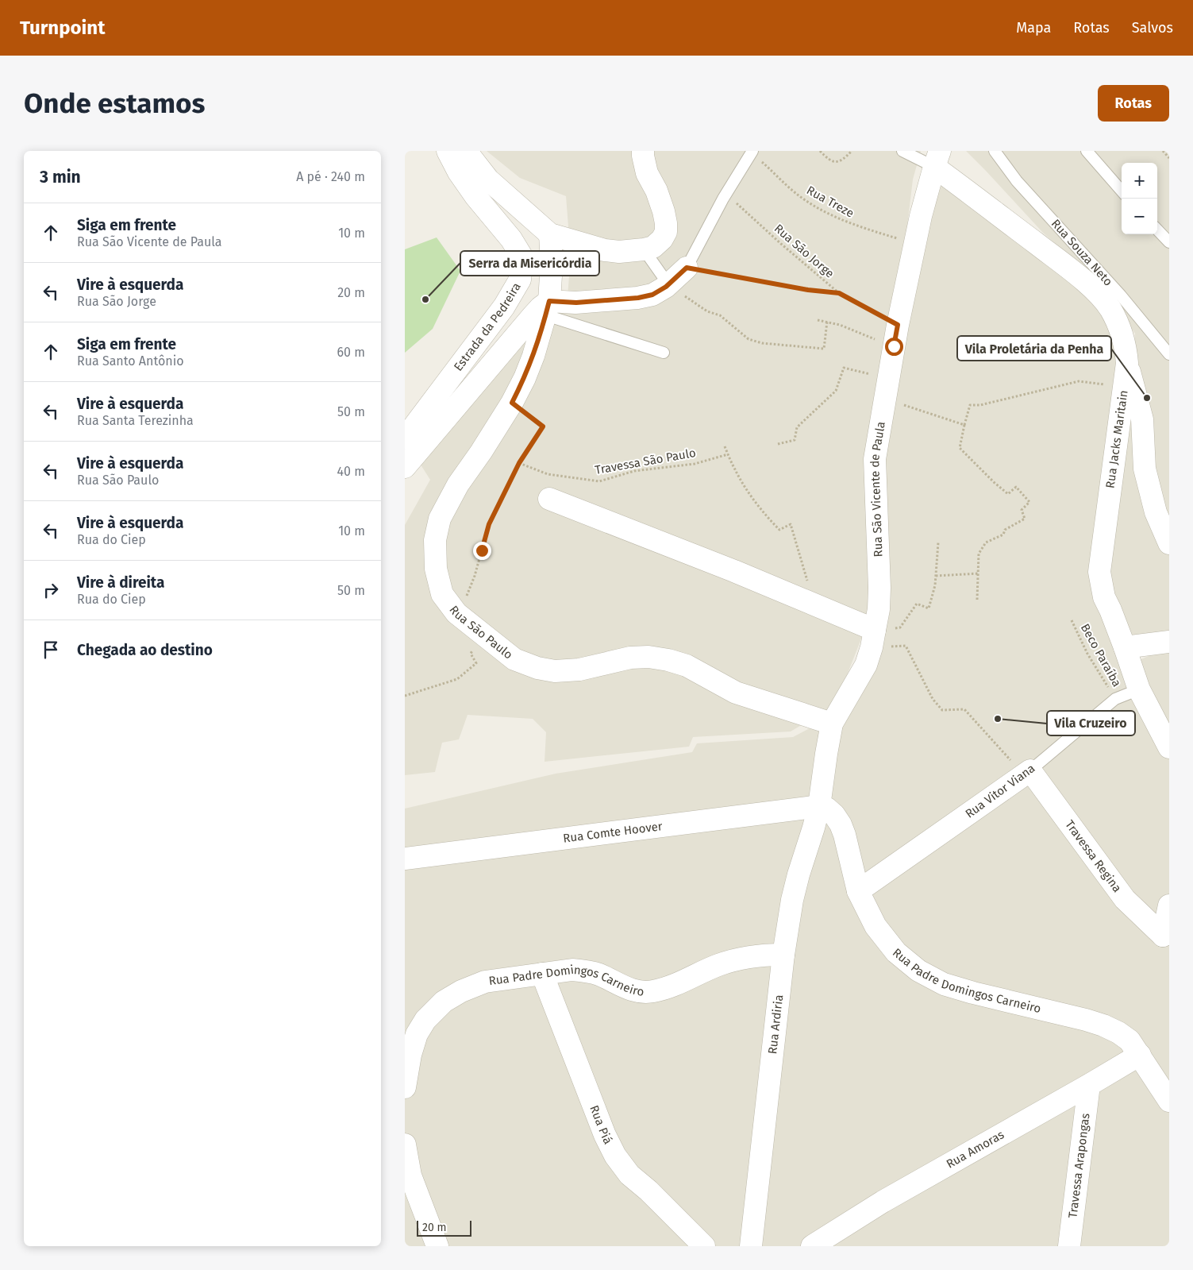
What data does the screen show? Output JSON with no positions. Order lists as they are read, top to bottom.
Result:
{
  "streets": {
    "street": [
      "Estrada da Pedreira",
      "Rua Jacks Maritain",
      "Rua São Vicente de Paula",
      "Rua São Paulo",
      "Rua Vitor Viana",
      "Rua Comte Hoover",
      "Travessa Regina",
      "Rua Padre Domingos Carneiro",
      "Rua Ardiria",
      "Rua Piá",
      "Rua Amoras",
      "Travessa Arapongas"
    ],
    "lane": ["Rua Souza Neto"],
    "path": [
      "Rua Treze",
      "Rua São Jorge",
      "Travessa São Paulo",
      "Beco Paraíba"
    ]
  },
  "crossings": [
    ["Rua Treze", "Rua São Vicente de Paula"],
    ["Rua São Jorge", "Rua São Vicente de Paula"],
    ["Rua Jacks Maritain", "Rua São Vicente de Paula"],
    ["Rua Jacks Maritain", "Rua Vitor Viana"],
    ["Rua São Vicente de Paula", "Rua São Paulo"],
    ["Rua São Vicente de Paula", "Rua Comte Hoover"],
    ["Rua São Vicente de Paula", "Rua Padre Domingos Carneiro"],
    ["Rua São Vicente de Paula", "Rua Ardiria"],
    ["Beco Paraíba", "Rua Vitor Viana"],
    ["Rua Vitor Viana", "Travessa Regina"],
    ["Rua Vitor Viana", "Rua Padre Domingos Carneiro"],
    ["Rua Comte Hoover", "Rua Padre Domingos Carneiro"],
    ["Rua Comte Hoover", "Rua Ardiria"],
    ["Rua Padre Domingos Carneiro", "Rua Ardiria"],
    ["Rua Padre Domingos Carneiro", "Rua Piá"],
    ["Rua Padre Domingos Carneiro", "Rua Amoras"],
    ["Rua Amoras", "Travessa Arapongas"]
  ],
  "places": ["Serra da Misericórdia", "Vila Proletária da Penha", "Vila Cruzeiro"],
  "scale_bar": "20 m",
  "page": {
    "header": "Turnpoint",
    "nav": ["Mapa", "Rotas", "Salvos"],
    "buttons": "Rotas",
    "title": "Onde estamos",
    "heading": ["3 min", "A pé · 240 m"],
    "map_buttons": ["+", "−"],
    "list": [
      ["Siga em frente", "Rua São Vicente de Paula", "10 m"],
      ["Vire à esquerda", "Rua São Jorge", "20 m"],
      ["Siga em frente", "Rua Santo Antônio", "60 m"],
      ["Vire à esquerda", "Rua Santa Terezinha", "50 m"],
      ["Vire à esquerda", "Rua São Paulo", "40 m"],
      ["Vire à esquerda", "Rua do Ciep", "10 m"],
      ["Vire à direita", "Rua do Ciep", "50 m"],
      "Chegada ao destino"
    ],
    "scale": "20 m"
  }
}
